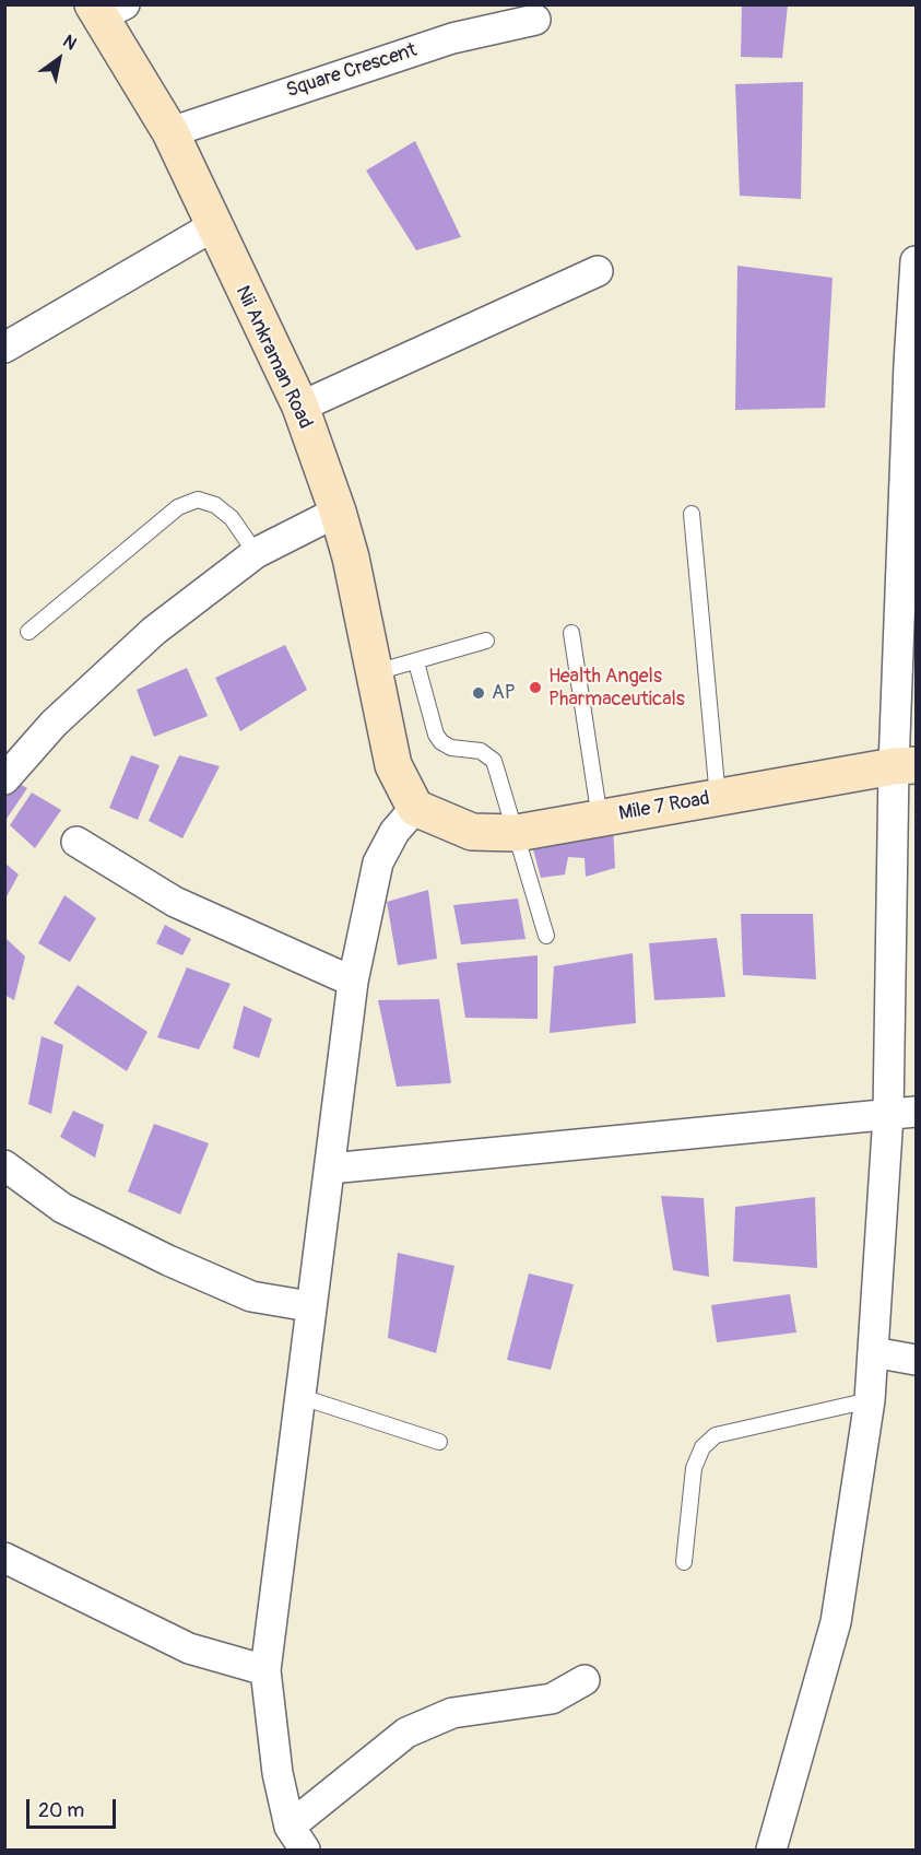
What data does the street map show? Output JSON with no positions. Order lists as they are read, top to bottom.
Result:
{
  "streets": {
    "street": ["Square Crescent", "Nii Ankraman Road", "Mile 7 Road"]
  },
  "crossings": [
    ["Square Crescent", "Nii Ankraman Road"],
    ["Nii Ankraman Road", "Mile 7 Road"]
  ],
  "places": ["Health Angels Pharmaceuticals", "AP"],
  "scale_bar": "20 m",
  "north": "top right"
}
